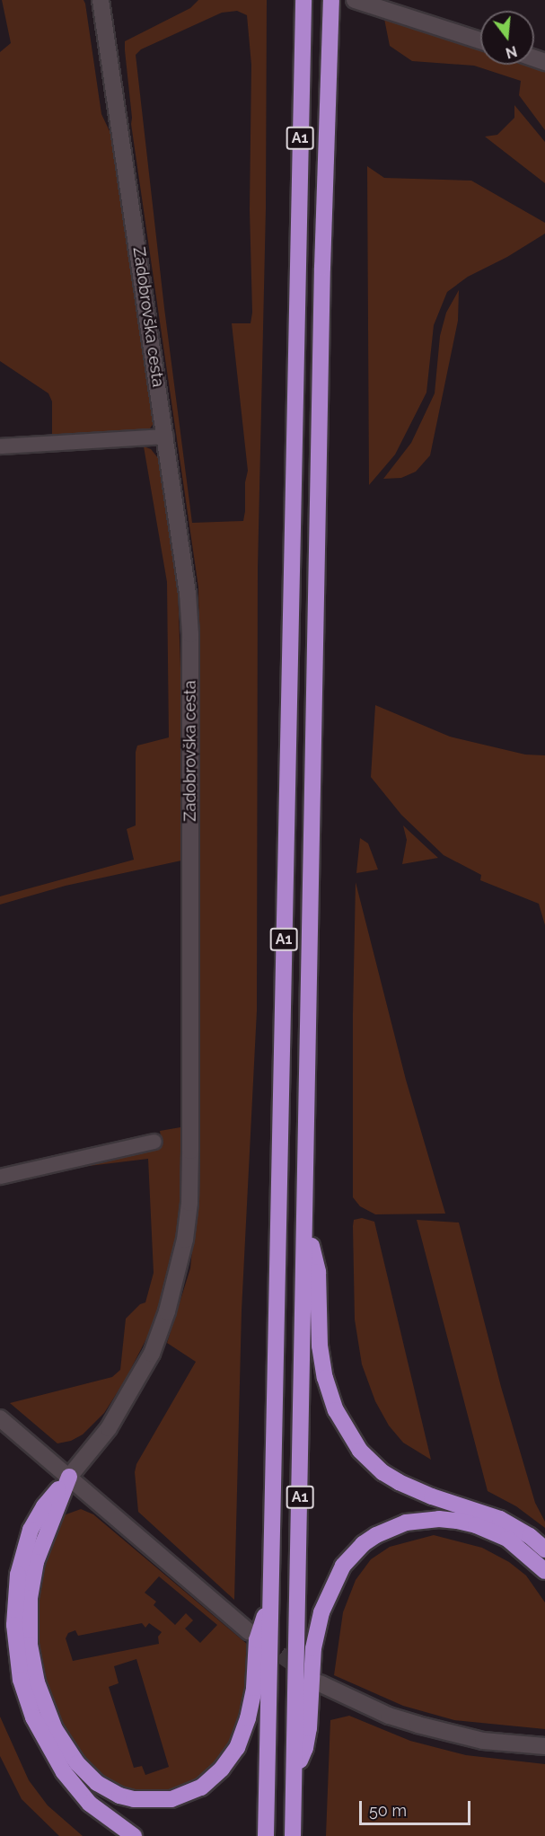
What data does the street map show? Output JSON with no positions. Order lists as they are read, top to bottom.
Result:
{
  "streets": {
    "highway": ["A1"],
    "main road": ["Zadobrovška cesta"]
  },
  "scale_bar": "50 m",
  "north": "bottom"
}
